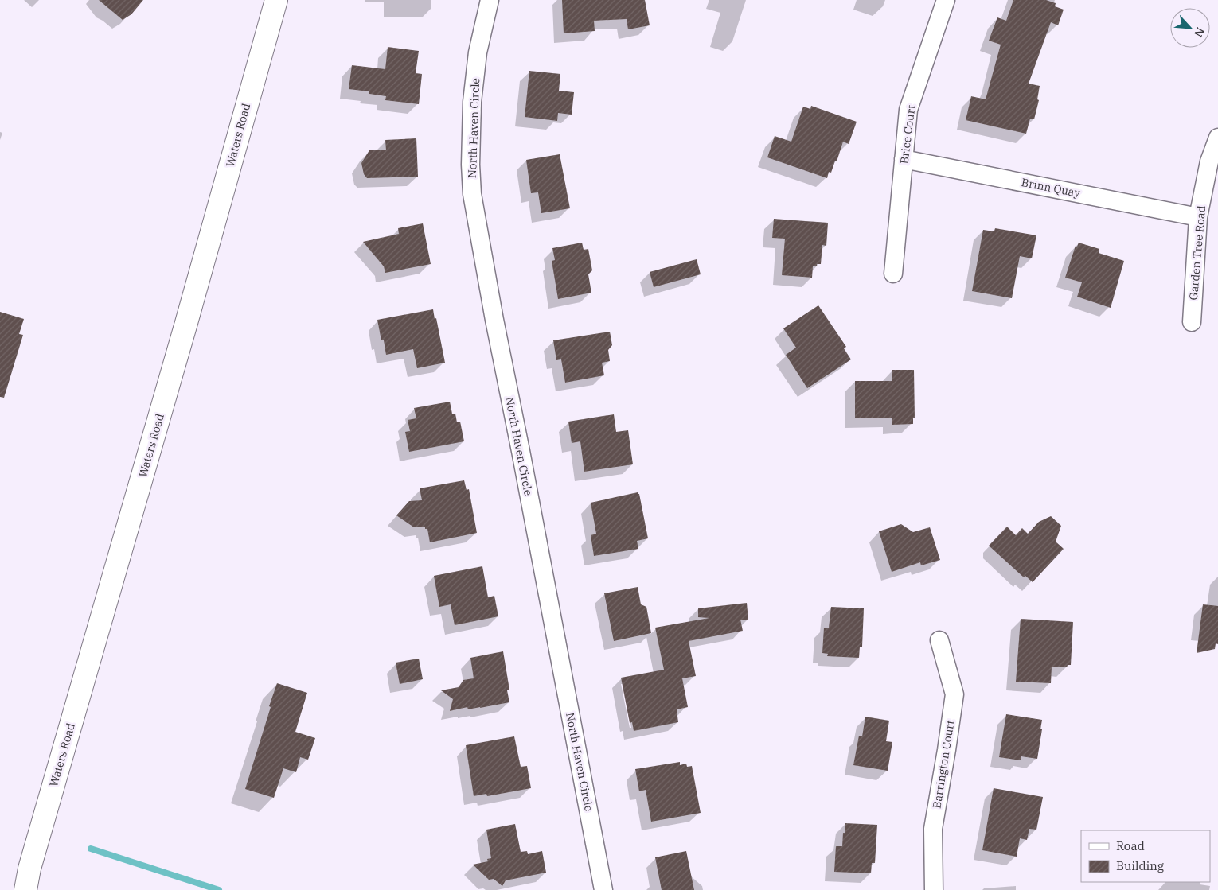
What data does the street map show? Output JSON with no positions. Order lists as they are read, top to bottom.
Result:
{
  "streets": {
    "street": [
      "North Haven Circle",
      "Brice Court",
      "Waters Road",
      "Brinn Quay",
      "Garden Tree Road",
      "Barrington Court"
    ]
  },
  "crossings": [
    ["Brice Court", "Brinn Quay"],
    ["Brinn Quay", "Garden Tree Road"]
  ],
  "legend": ["Road", "Building"],
  "north": "bottom right"
}
